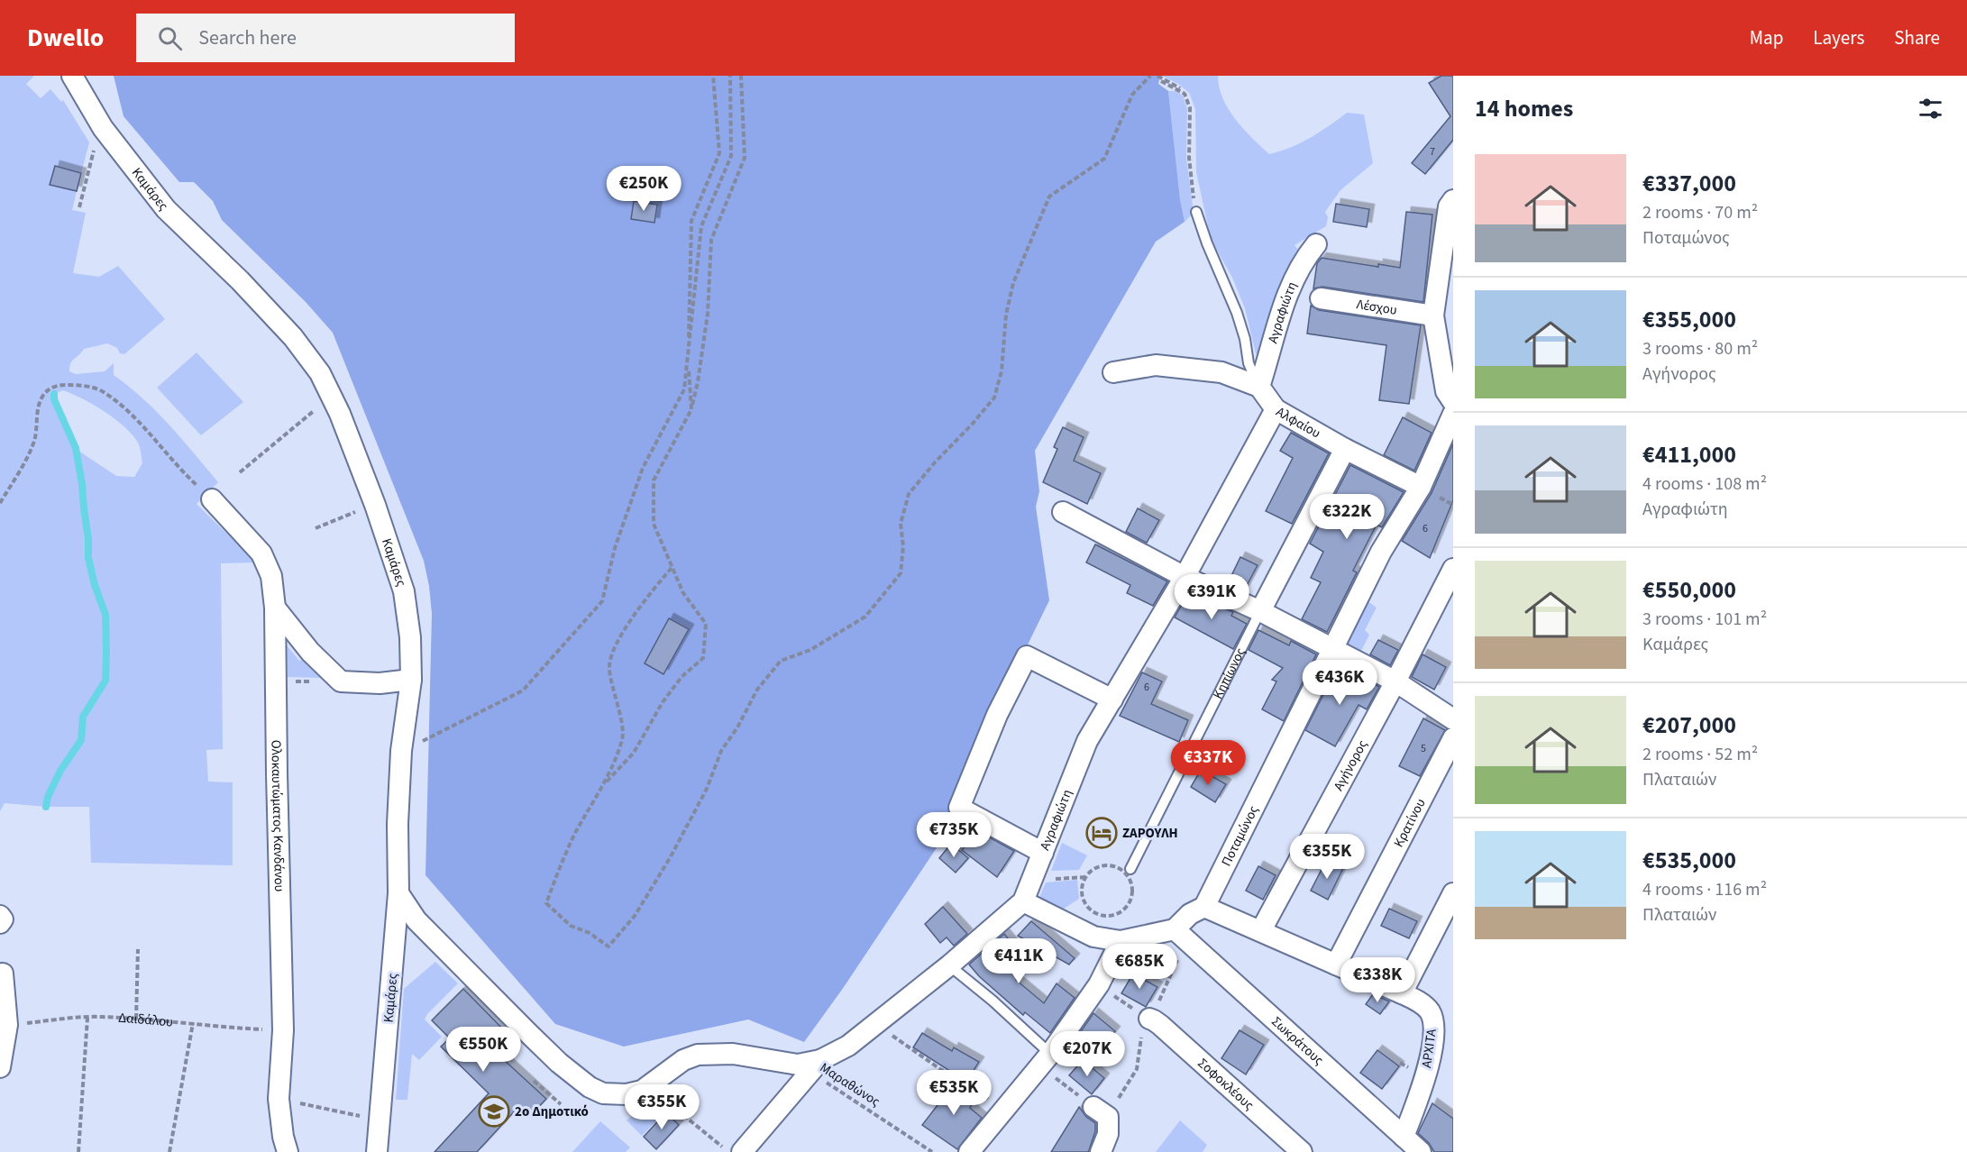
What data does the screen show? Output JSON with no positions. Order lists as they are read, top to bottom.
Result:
{
  "streets": {
    "street": [
      "Καμάρες",
      "Λέσχου",
      "Αγραφιώτη",
      "Αλφαίου",
      "Κηπίωνος",
      "Αγήνορος",
      "Ολοκαυτώματος Κανδάνου",
      "Κρατίνου",
      "Ποταμώνος",
      "Σωκράτους",
      "ΑΡΧΙΤΑ",
      "Σοφοκλέους"
    ],
    "path": ["Δαιδάλου", "Μαραθώνος"]
  },
  "crossings": [
    ["Αγραφιώτη", "Αλφαίου"],
    ["Αγραφιώτη", "Ποταμώνος"],
    ["Αγραφιώτη", "Μαραθώνος"],
    ["Αλφαίου", "Κηπίωνος"],
    ["Αλφαίου", "Ποταμώνος"],
    ["Αγήνορος", "ΑΡΧΙΤΑ"],
    ["Ολοκαυτώματος Κανδάνου", "Δαιδάλου"],
    ["Κρατίνου", "ΑΡΧΙΤΑ"],
    ["Ποταμώνος", "Σωκράτους"],
    ["Ποταμώνος", "ΑΡΧΙΤΑ"],
    ["Σωκράτους", "ΑΡΧΙΤΑ"]
  ],
  "places": {
    "hotel": ["ΖΑΡΟΥΛΗ"],
    "school or university": ["2ο Δημοτικό"]
  },
  "house_numbers": [
    "7",
    "6",
    "6",
    "5"
  ],
  "page": {
    "header": "Dwello",
    "search": "Search here",
    "nav": ["Map", "Layers", "Share"],
    "heading": "14 homes",
    "list": [
      {
        "name": "€337,000",
        "note": "2 rooms · 70 m² · Ποταμώνος"
      },
      {
        "name": "€355,000",
        "note": "3 rooms · 80 m² · Αγήνορος"
      },
      {
        "name": "€411,000",
        "note": "4 rooms · 108 m² · Αγραφιώτη"
      },
      {
        "name": "€550,000",
        "note": "3 rooms · 101 m² · Καμάρες"
      },
      {
        "name": "€207,000",
        "note": "2 rooms · 52 m² · Πλαταιών"
      },
      {
        "name": "€535,000",
        "note": "4 rooms · 116 m² · Πλαταιών"
      }
    ],
    "price": [
      "€250K",
      "€322K",
      "€391K",
      "€436K",
      "€337K",
      "€735K",
      "€355K",
      "€411K",
      "€685K",
      "€338K",
      "€550K",
      "€207K",
      "€535K",
      "€355K"
    ]
  }
}
